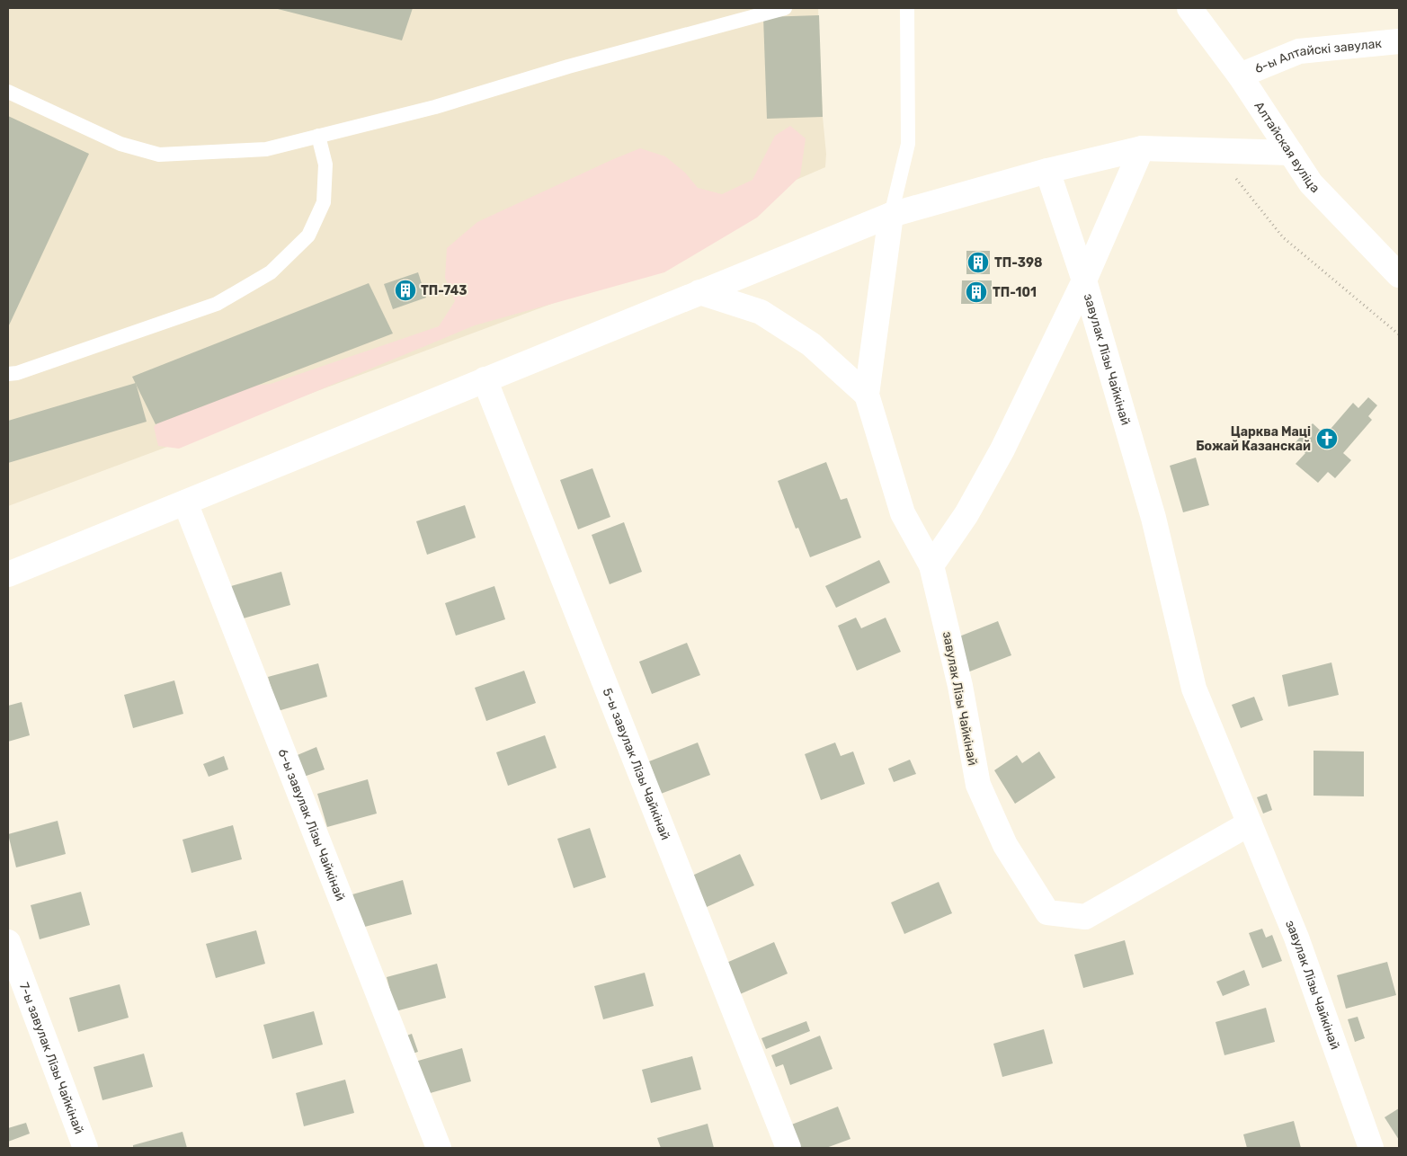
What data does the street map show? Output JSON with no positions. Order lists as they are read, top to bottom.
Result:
{
  "streets": {
    "street": [
      "6-ы Алтайскі завулак",
      "Алтайская вуліца",
      "завулак Лізы Чайкінай",
      "5-ы завулак Лізы Чайкінай",
      "6-ы завулак Лізы Чайкінай",
      "7-ы завулак Лізы Чайкінай"
    ]
  },
  "crossings": [
    ["6-ы Алтайскі завулак", "Алтайская вуліца"]
  ],
  "places": {
    "building": ["ТП-398", "ТП-743", "ТП-101"],
    "church": ["Царква Маці Божай Казанскай"]
  }
}
